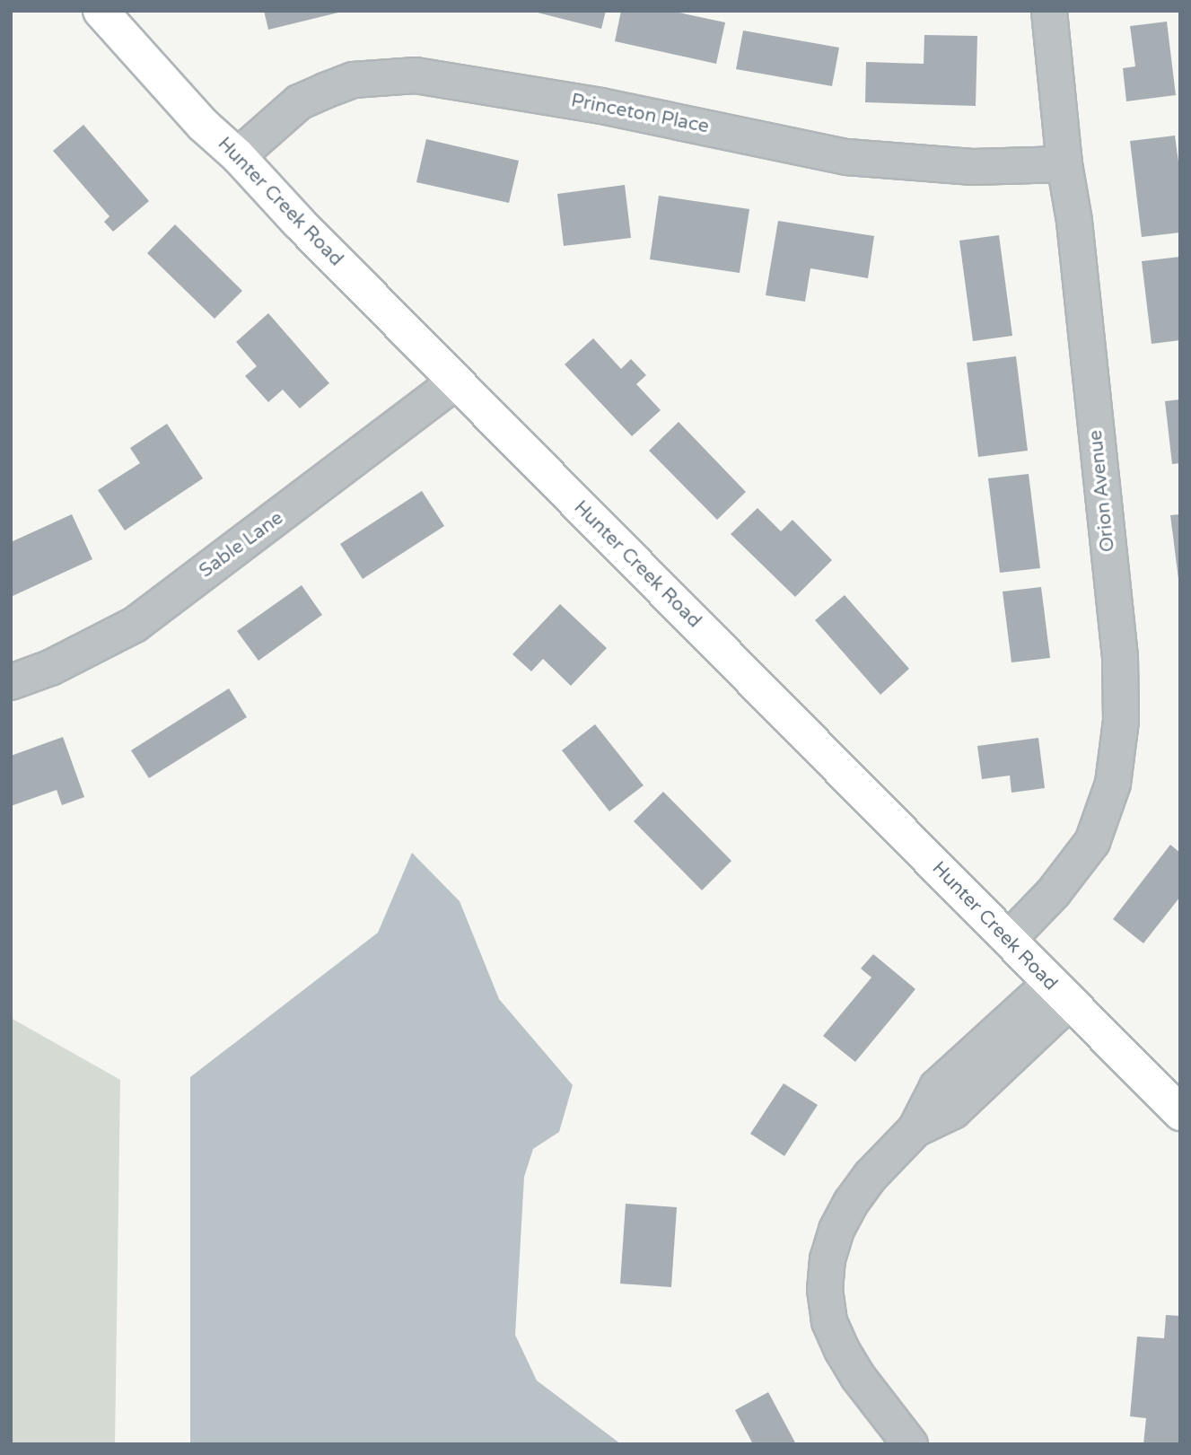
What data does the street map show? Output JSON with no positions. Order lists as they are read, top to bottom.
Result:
{
  "streets": {
    "main road": ["Hunter Creek Road"],
    "street": ["Princeton Place", "Orion Avenue", "Sable Lane"]
  },
  "crossings": [
    ["Princeton Place", "Hunter Creek Road"],
    ["Princeton Place", "Orion Avenue"],
    ["Hunter Creek Road", "Orion Avenue"],
    ["Hunter Creek Road", "Sable Lane"]
  ]
}
